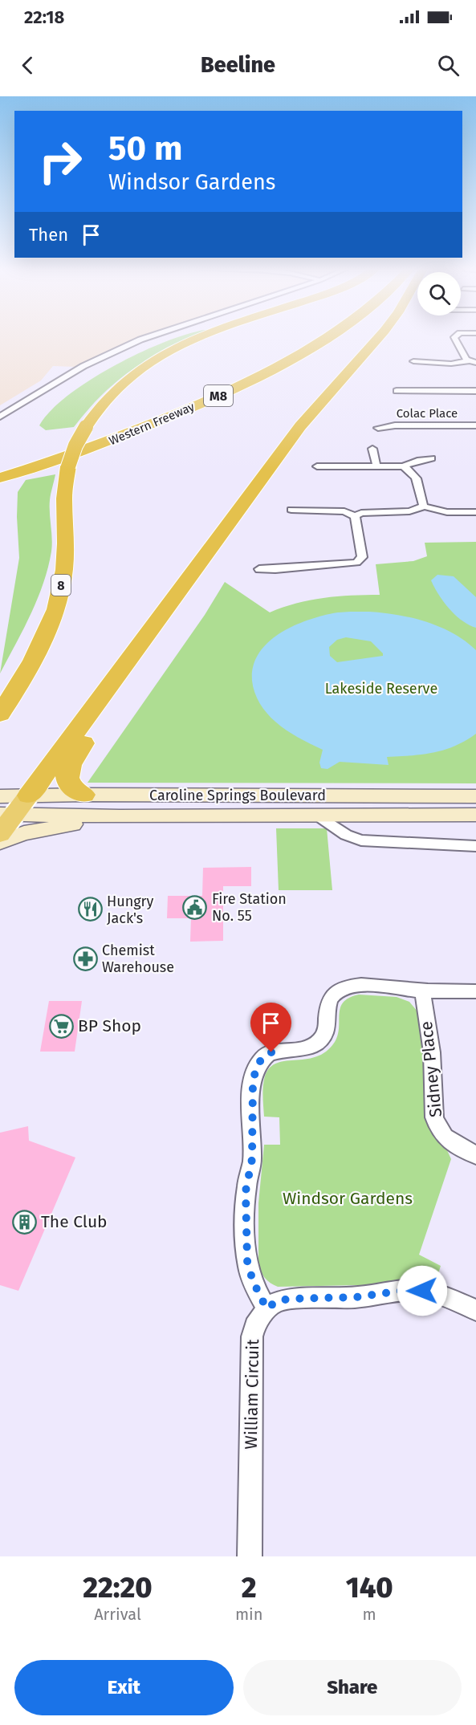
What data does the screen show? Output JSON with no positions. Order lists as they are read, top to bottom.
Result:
{
  "streets": {
    "highway": ["M8", "Western Freeway", "8"],
    "main road": ["Caroline Springs Boulevard"],
    "street": ["Colac Place", "Sidney Place", "William Circuit"]
  },
  "parks": ["Lakeside Reserve", "Windsor Gardens"],
  "places": {
    "public building": ["Fire Station No. 55"],
    "restaurant": ["Hungry Jack's"],
    "pharmacy": ["Chemist Warehouse"],
    "supermarket": ["BP Shop"],
    "building": ["The Club"]
  },
  "page": {
    "status": "22:18",
    "header": "Beeline",
    "turn": ["50 m", "Windsor Gardens"],
    "then": "Then",
    "eta": [
      "22:20",
      "Arrival",
      "2",
      "min",
      "140",
      "m"
    ],
    "buttons": ["Exit", "Share"]
  }
}
